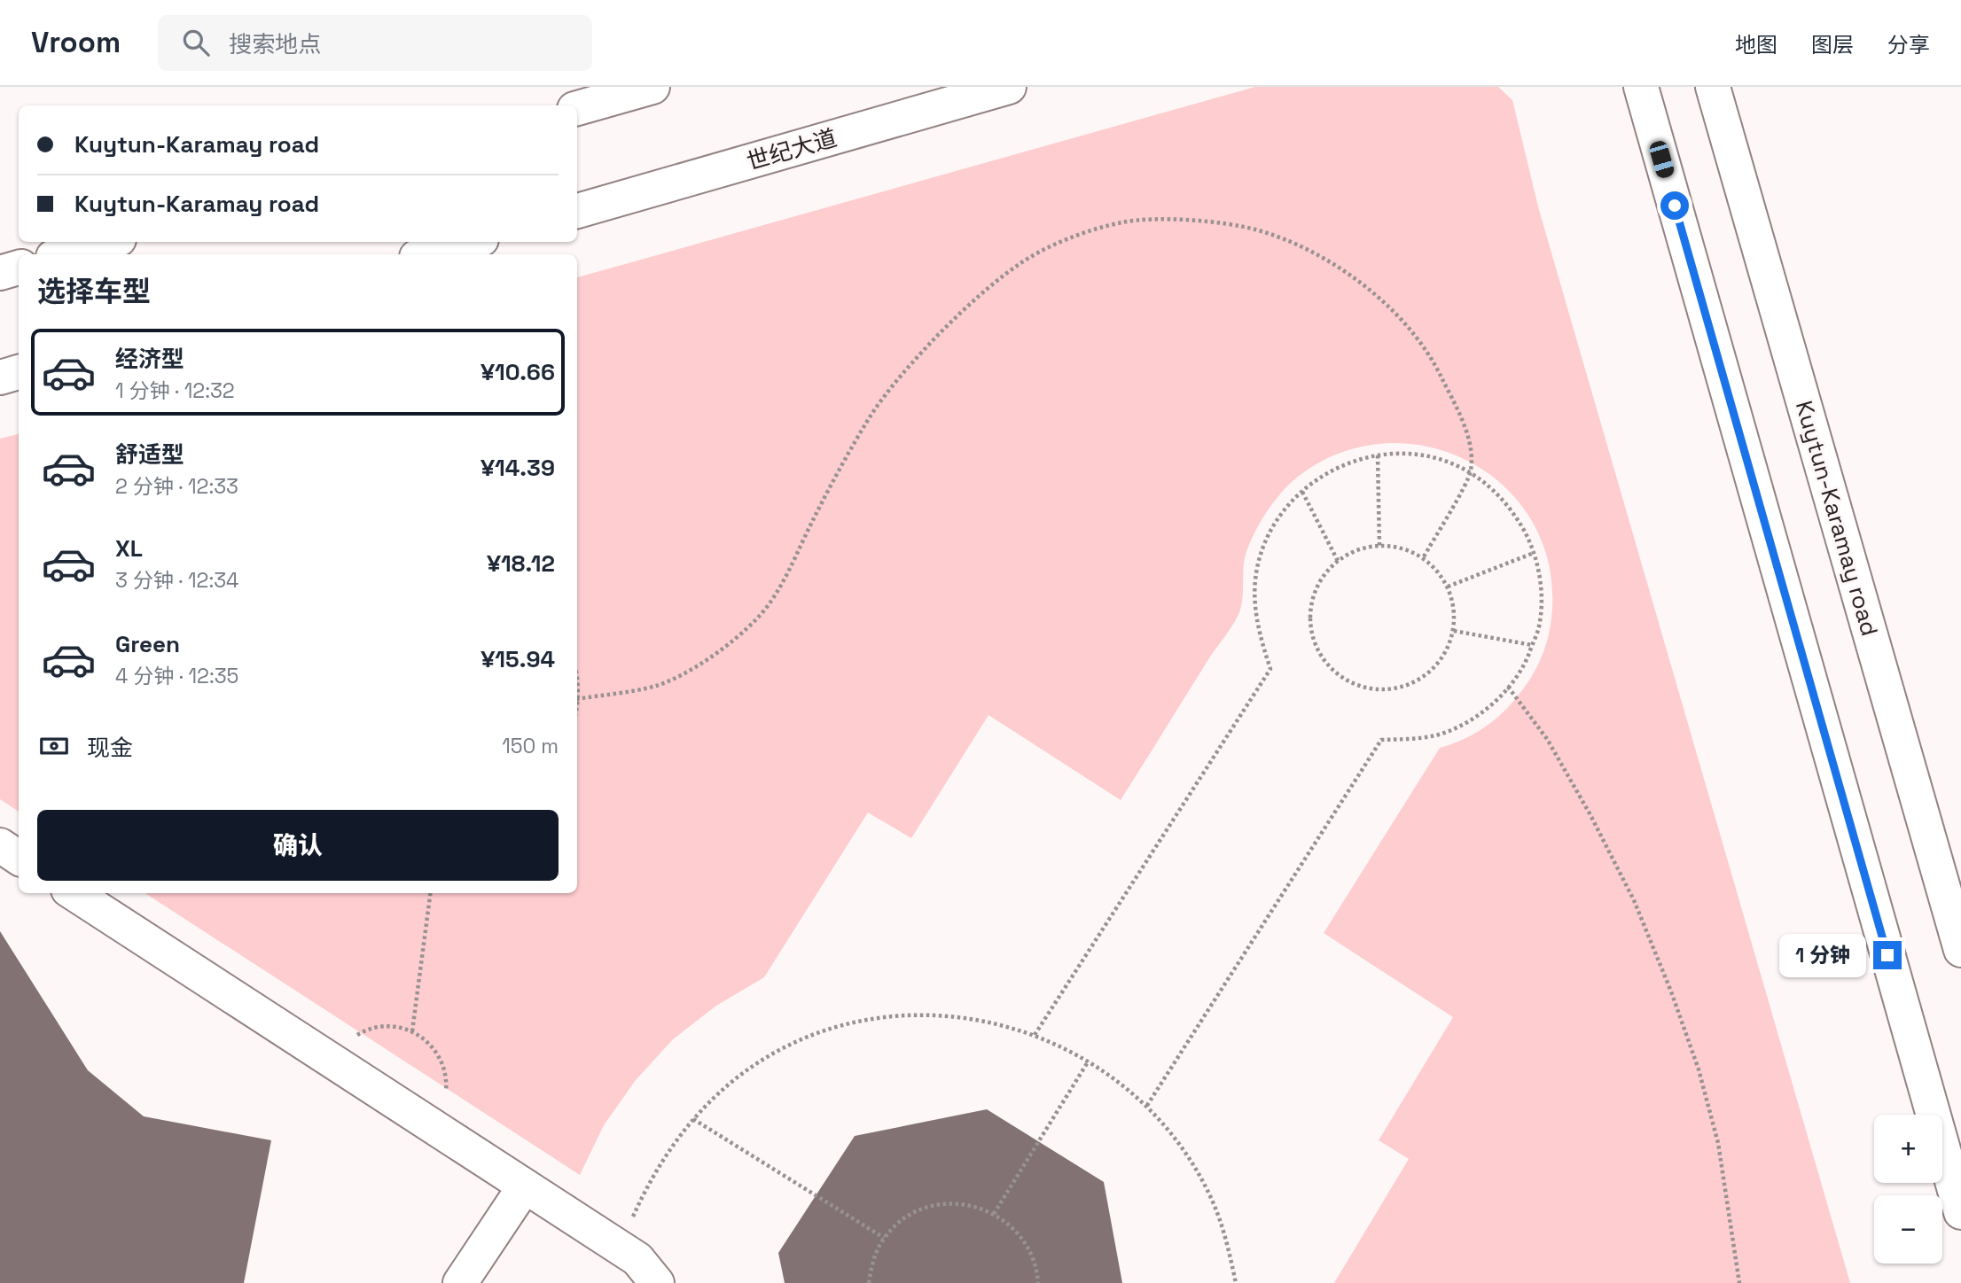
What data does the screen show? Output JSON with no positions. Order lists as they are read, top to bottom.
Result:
{
  "streets": {
    "main road": ["世纪大道", "Kuytun-Karamay road"]
  },
  "page": {
    "header": "Vroom",
    "search": "搜索地点",
    "nav": ["地图", "图层", "分享"],
    "banner": ["Kuytun-Karamay road", "Kuytun-Karamay road"],
    "heading": "选择车型",
    "list": [
      {
        "name": "经济型",
        "note": "1 分钟 · 12:32",
        "value": "¥10.66"
      },
      {
        "name": "舒适型",
        "note": "2 分钟 · 12:33",
        "value": "¥14.39"
      },
      {
        "name": "XL",
        "note": "3 分钟 · 12:34",
        "value": "¥18.12"
      },
      {
        "name": "Green",
        "note": "4 分钟 · 12:35",
        "value": "¥15.94"
      }
    ],
    "pay": ["现金", "150 m"],
    "buttons": "确认",
    "bubble": "1 分钟",
    "map_buttons": ["+", "−"]
  }
}
